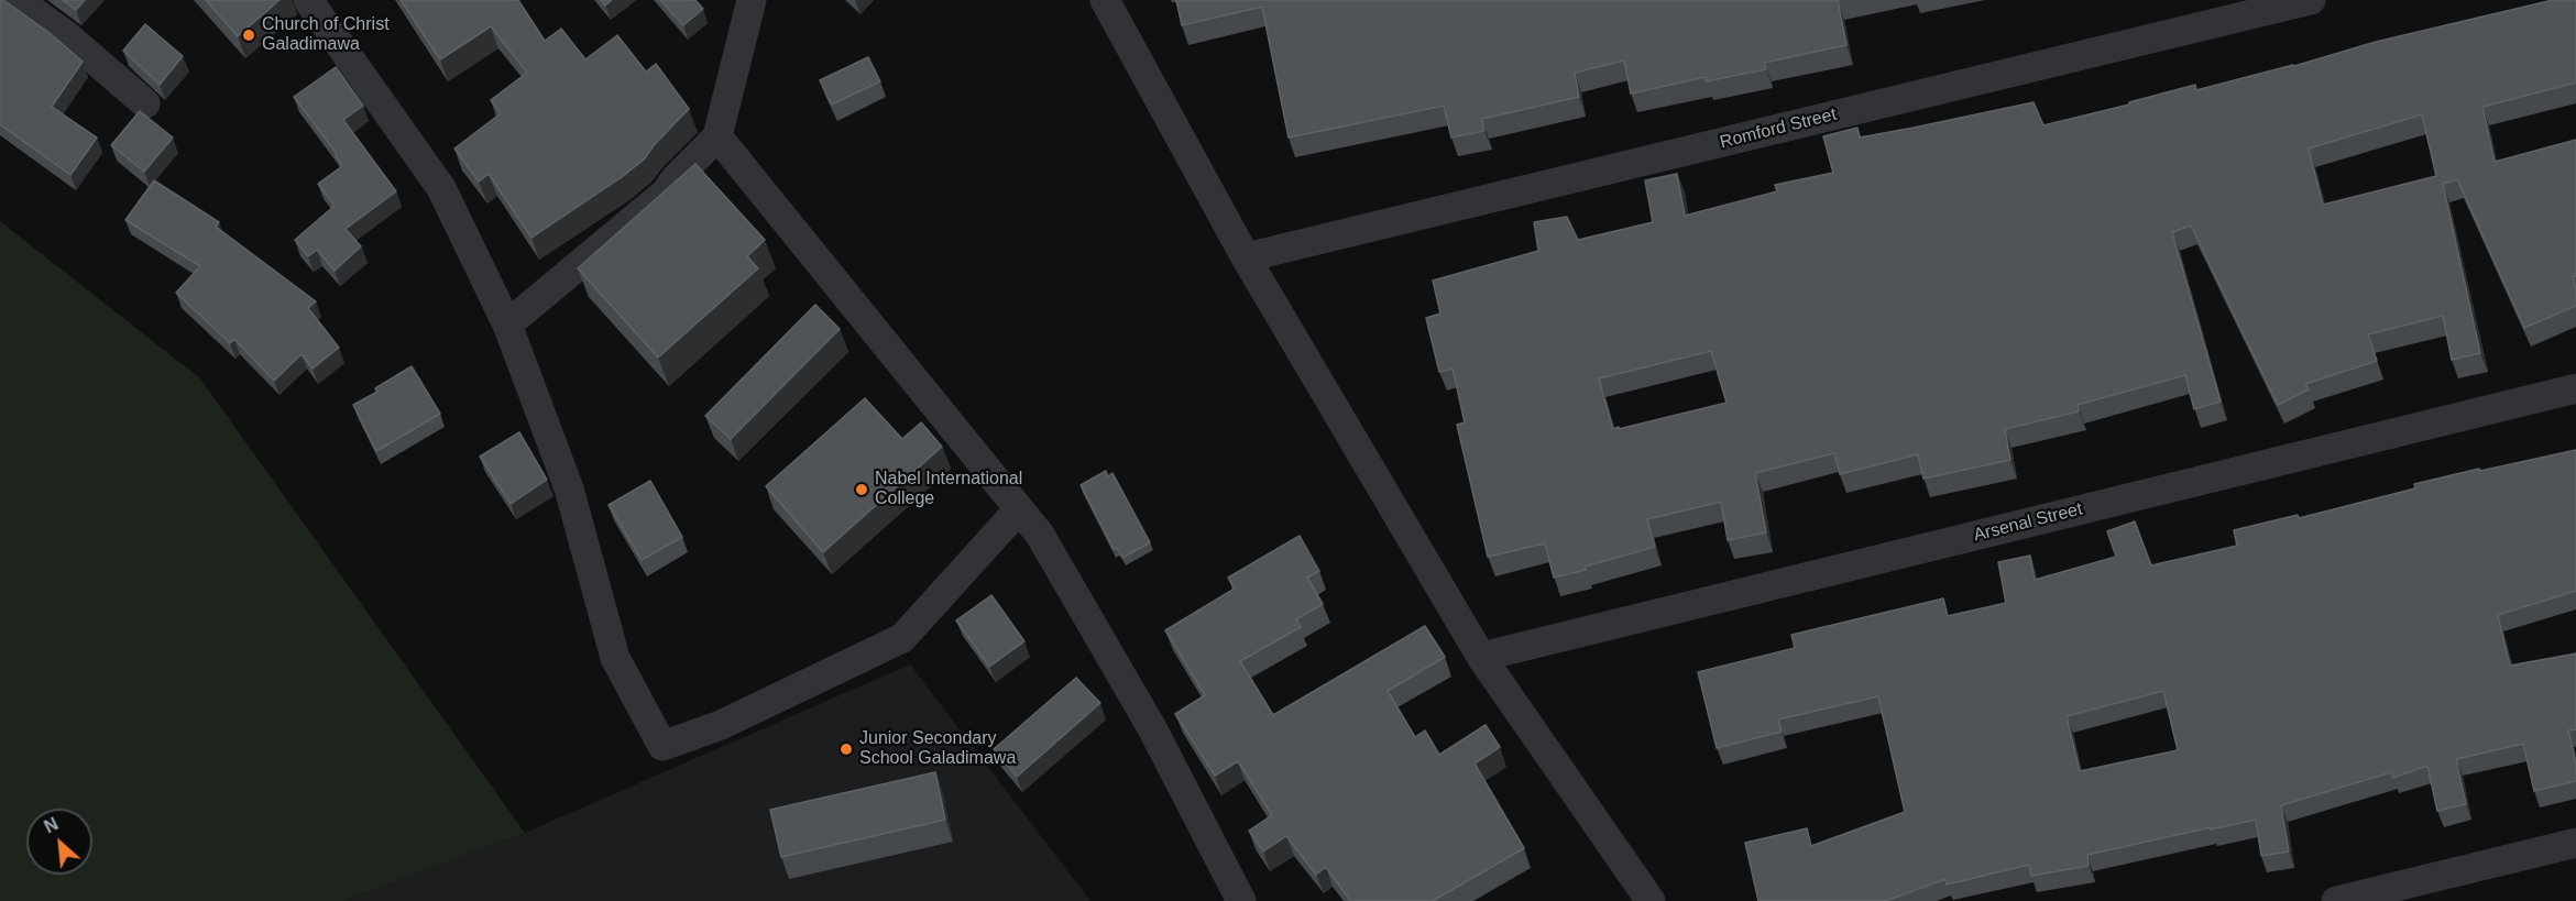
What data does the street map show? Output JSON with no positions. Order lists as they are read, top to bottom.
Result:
{
  "streets": {
    "street": ["Romford Street", "Arsenal Street"]
  },
  "places": ["Church of Christ Galadimawa", "Nabel International College", "Junior Secondary School Galadimawa"],
  "north": "top left"
}
